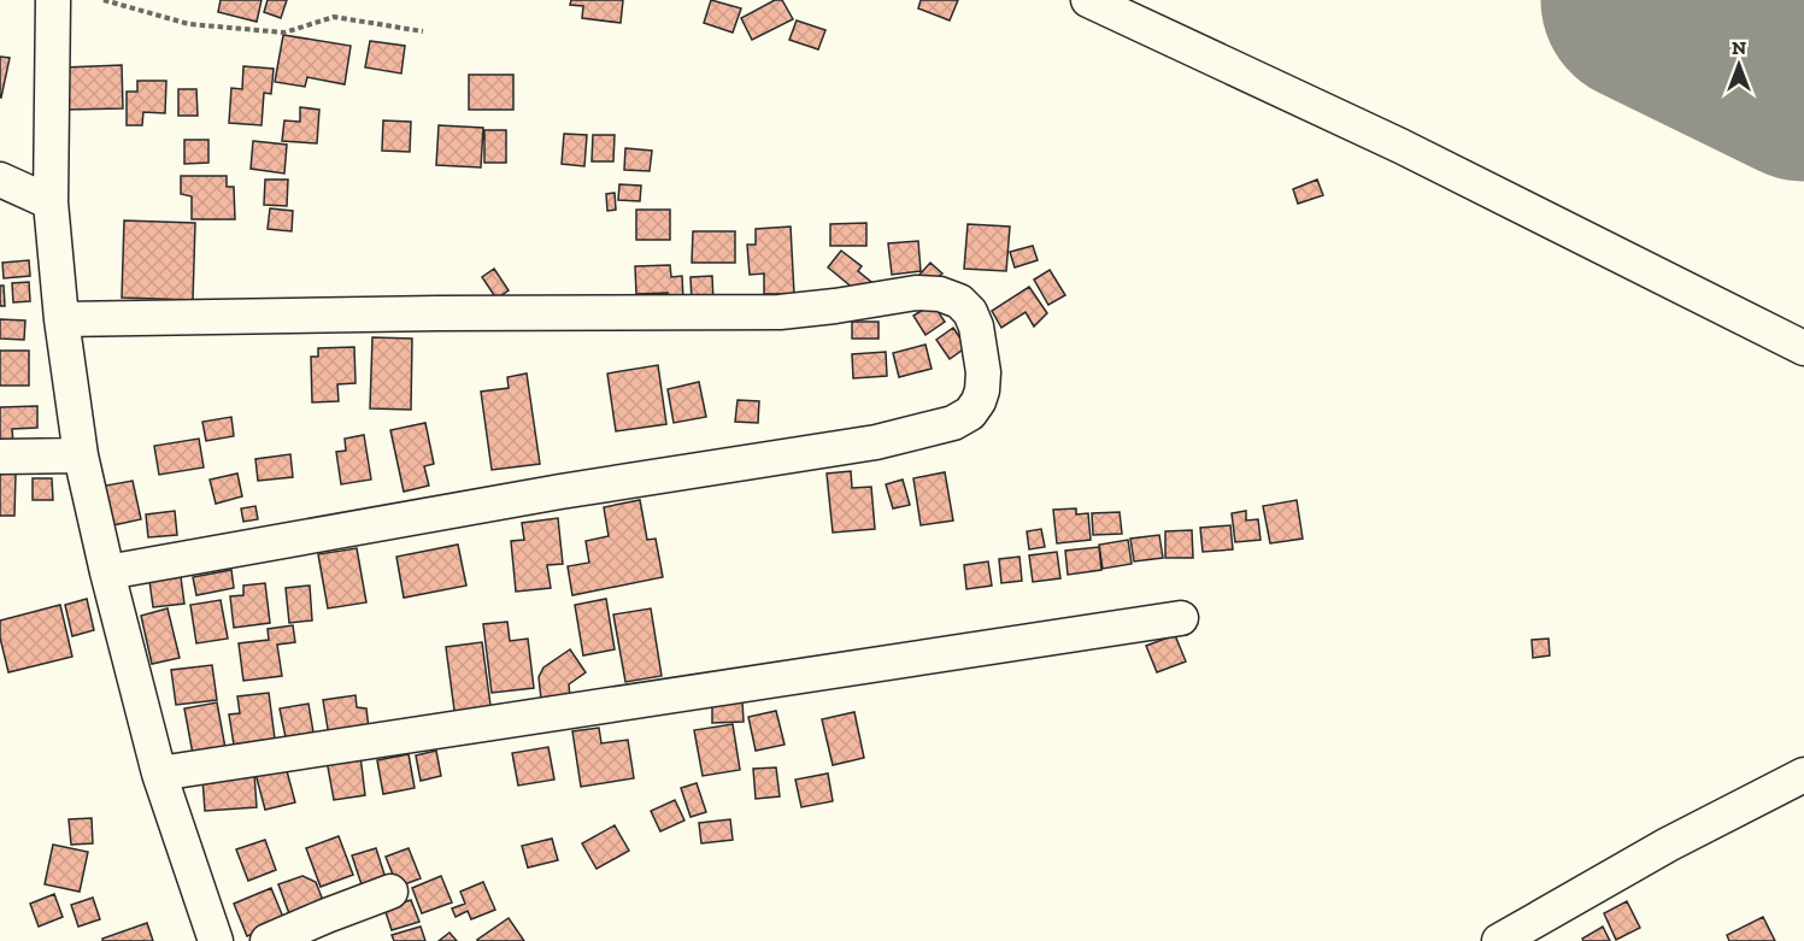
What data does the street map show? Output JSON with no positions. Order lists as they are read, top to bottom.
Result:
{
  "north": "top"
}
